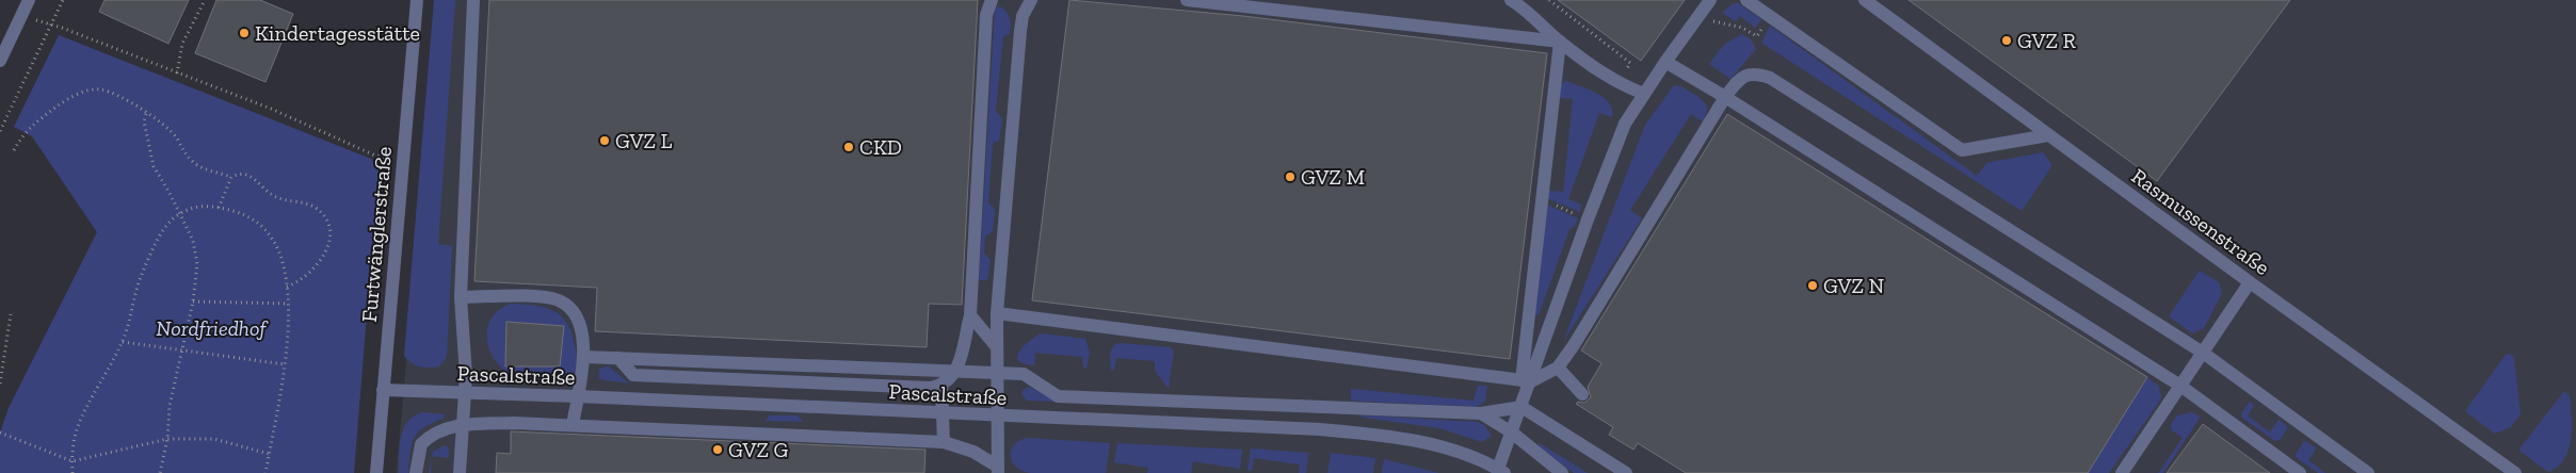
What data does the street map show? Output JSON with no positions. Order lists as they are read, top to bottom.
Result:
{
  "streets": {
    "street": ["Rasmussenstraße", "Furtwänglerstraße", "Pascalstraße"]
  },
  "crossings": [
    ["Furtwänglerstraße", "Pascalstraße"]
  ],
  "parks": ["Nordfriedhof"],
  "places": [
    "Kindertagesstätte",
    "GVZ R",
    "GVZ L",
    "CKD",
    "GVZ M",
    "GVZ N",
    "GVZ G"
  ]
}
